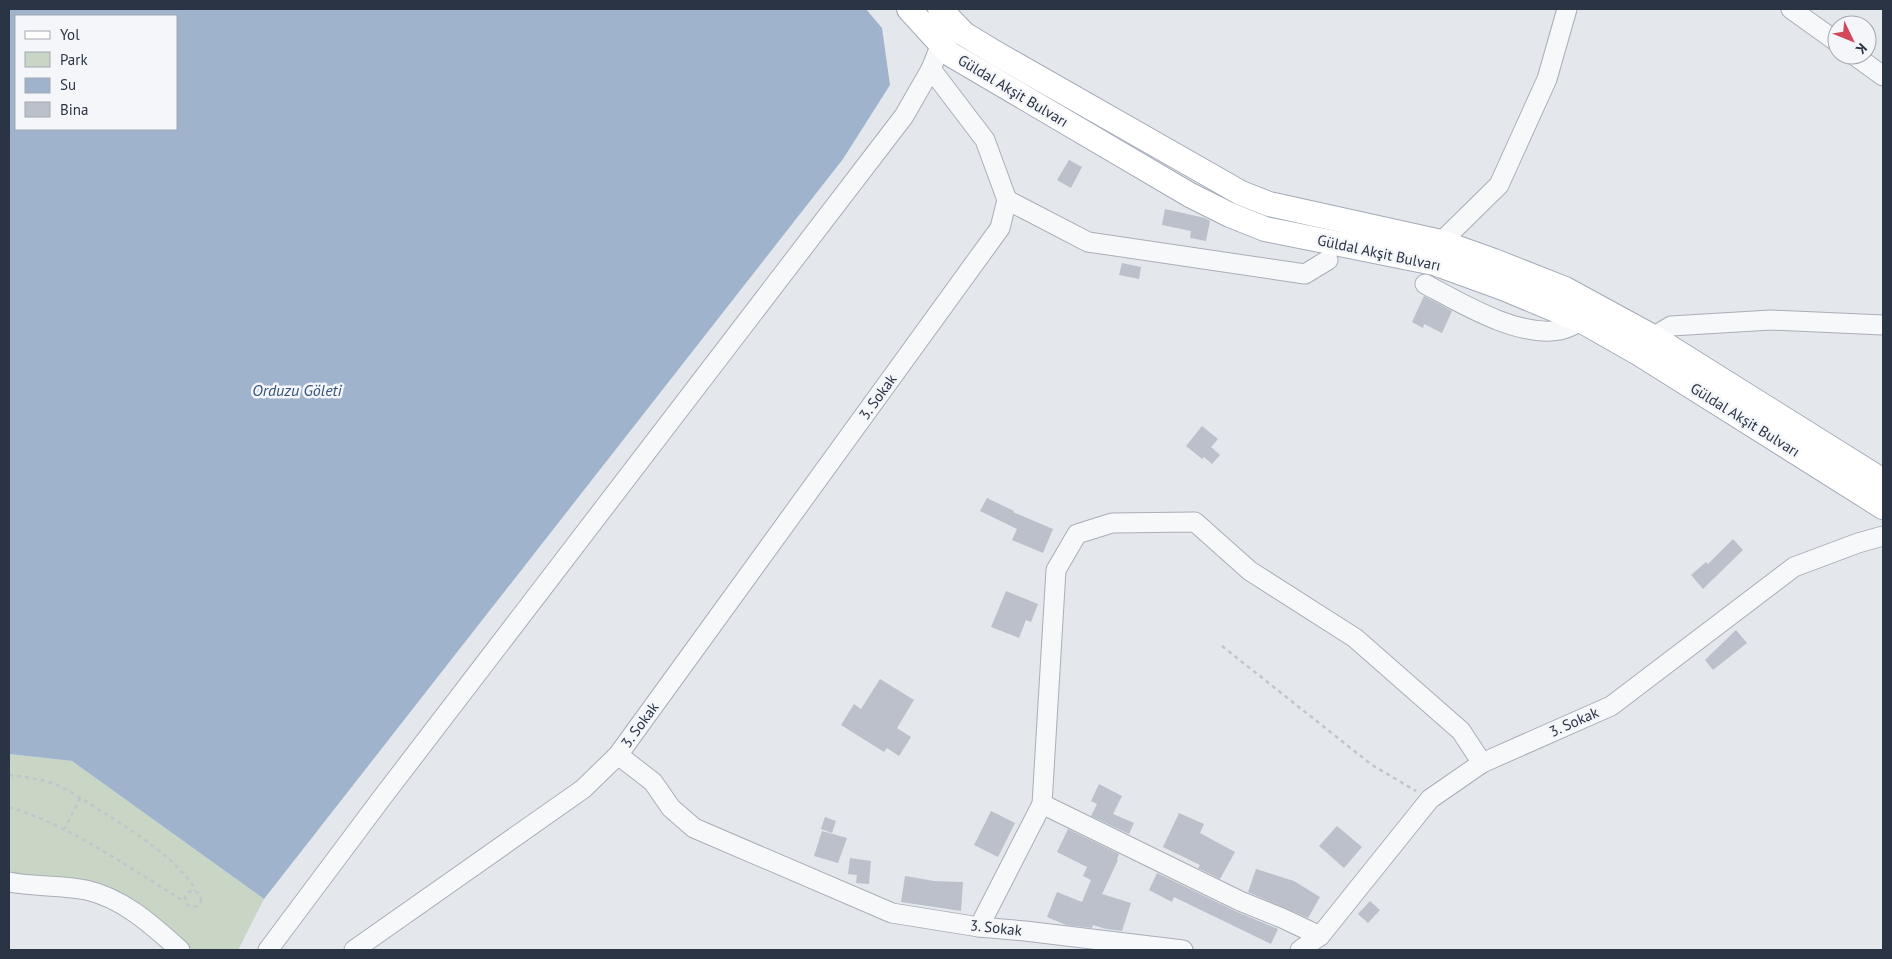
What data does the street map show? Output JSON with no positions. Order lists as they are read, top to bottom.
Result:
{
  "streets": {
    "main road": ["Güldal Akşit Bulvarı"],
    "street": ["3. Sokak"]
  },
  "water": ["Orduzu Göleti"],
  "legend": [
    "Yol",
    "Park",
    "Su",
    "Bina"
  ],
  "north": "bottom right"
}
